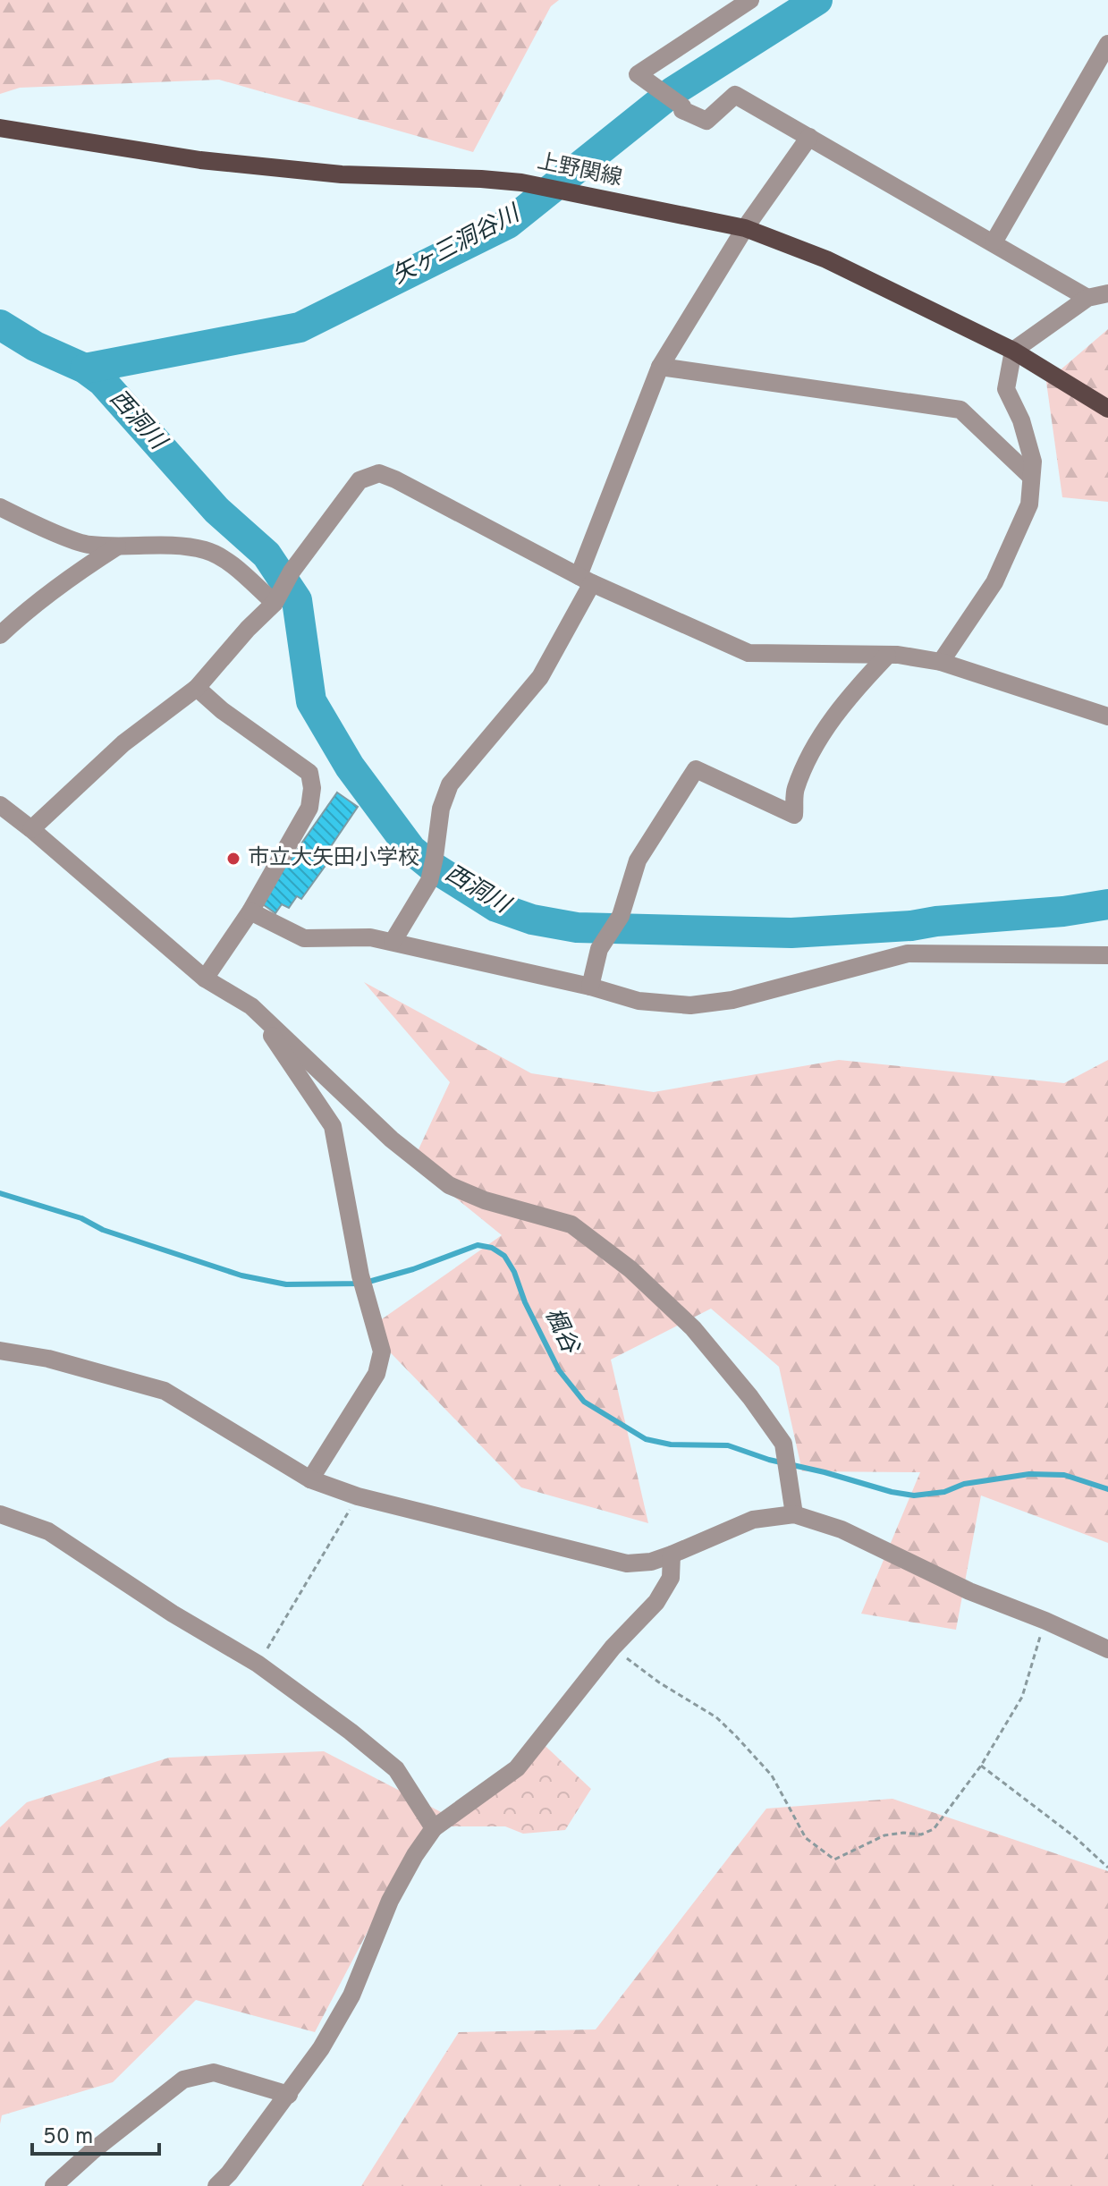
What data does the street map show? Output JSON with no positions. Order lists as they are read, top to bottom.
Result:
{
  "streets": {
    "main road": ["上野関線"]
  },
  "water": ["矢ヶ三洞谷川", "西洞川", "楓谷"],
  "places": ["市立大矢田小学校"],
  "scale_bar": "50 m"
}
